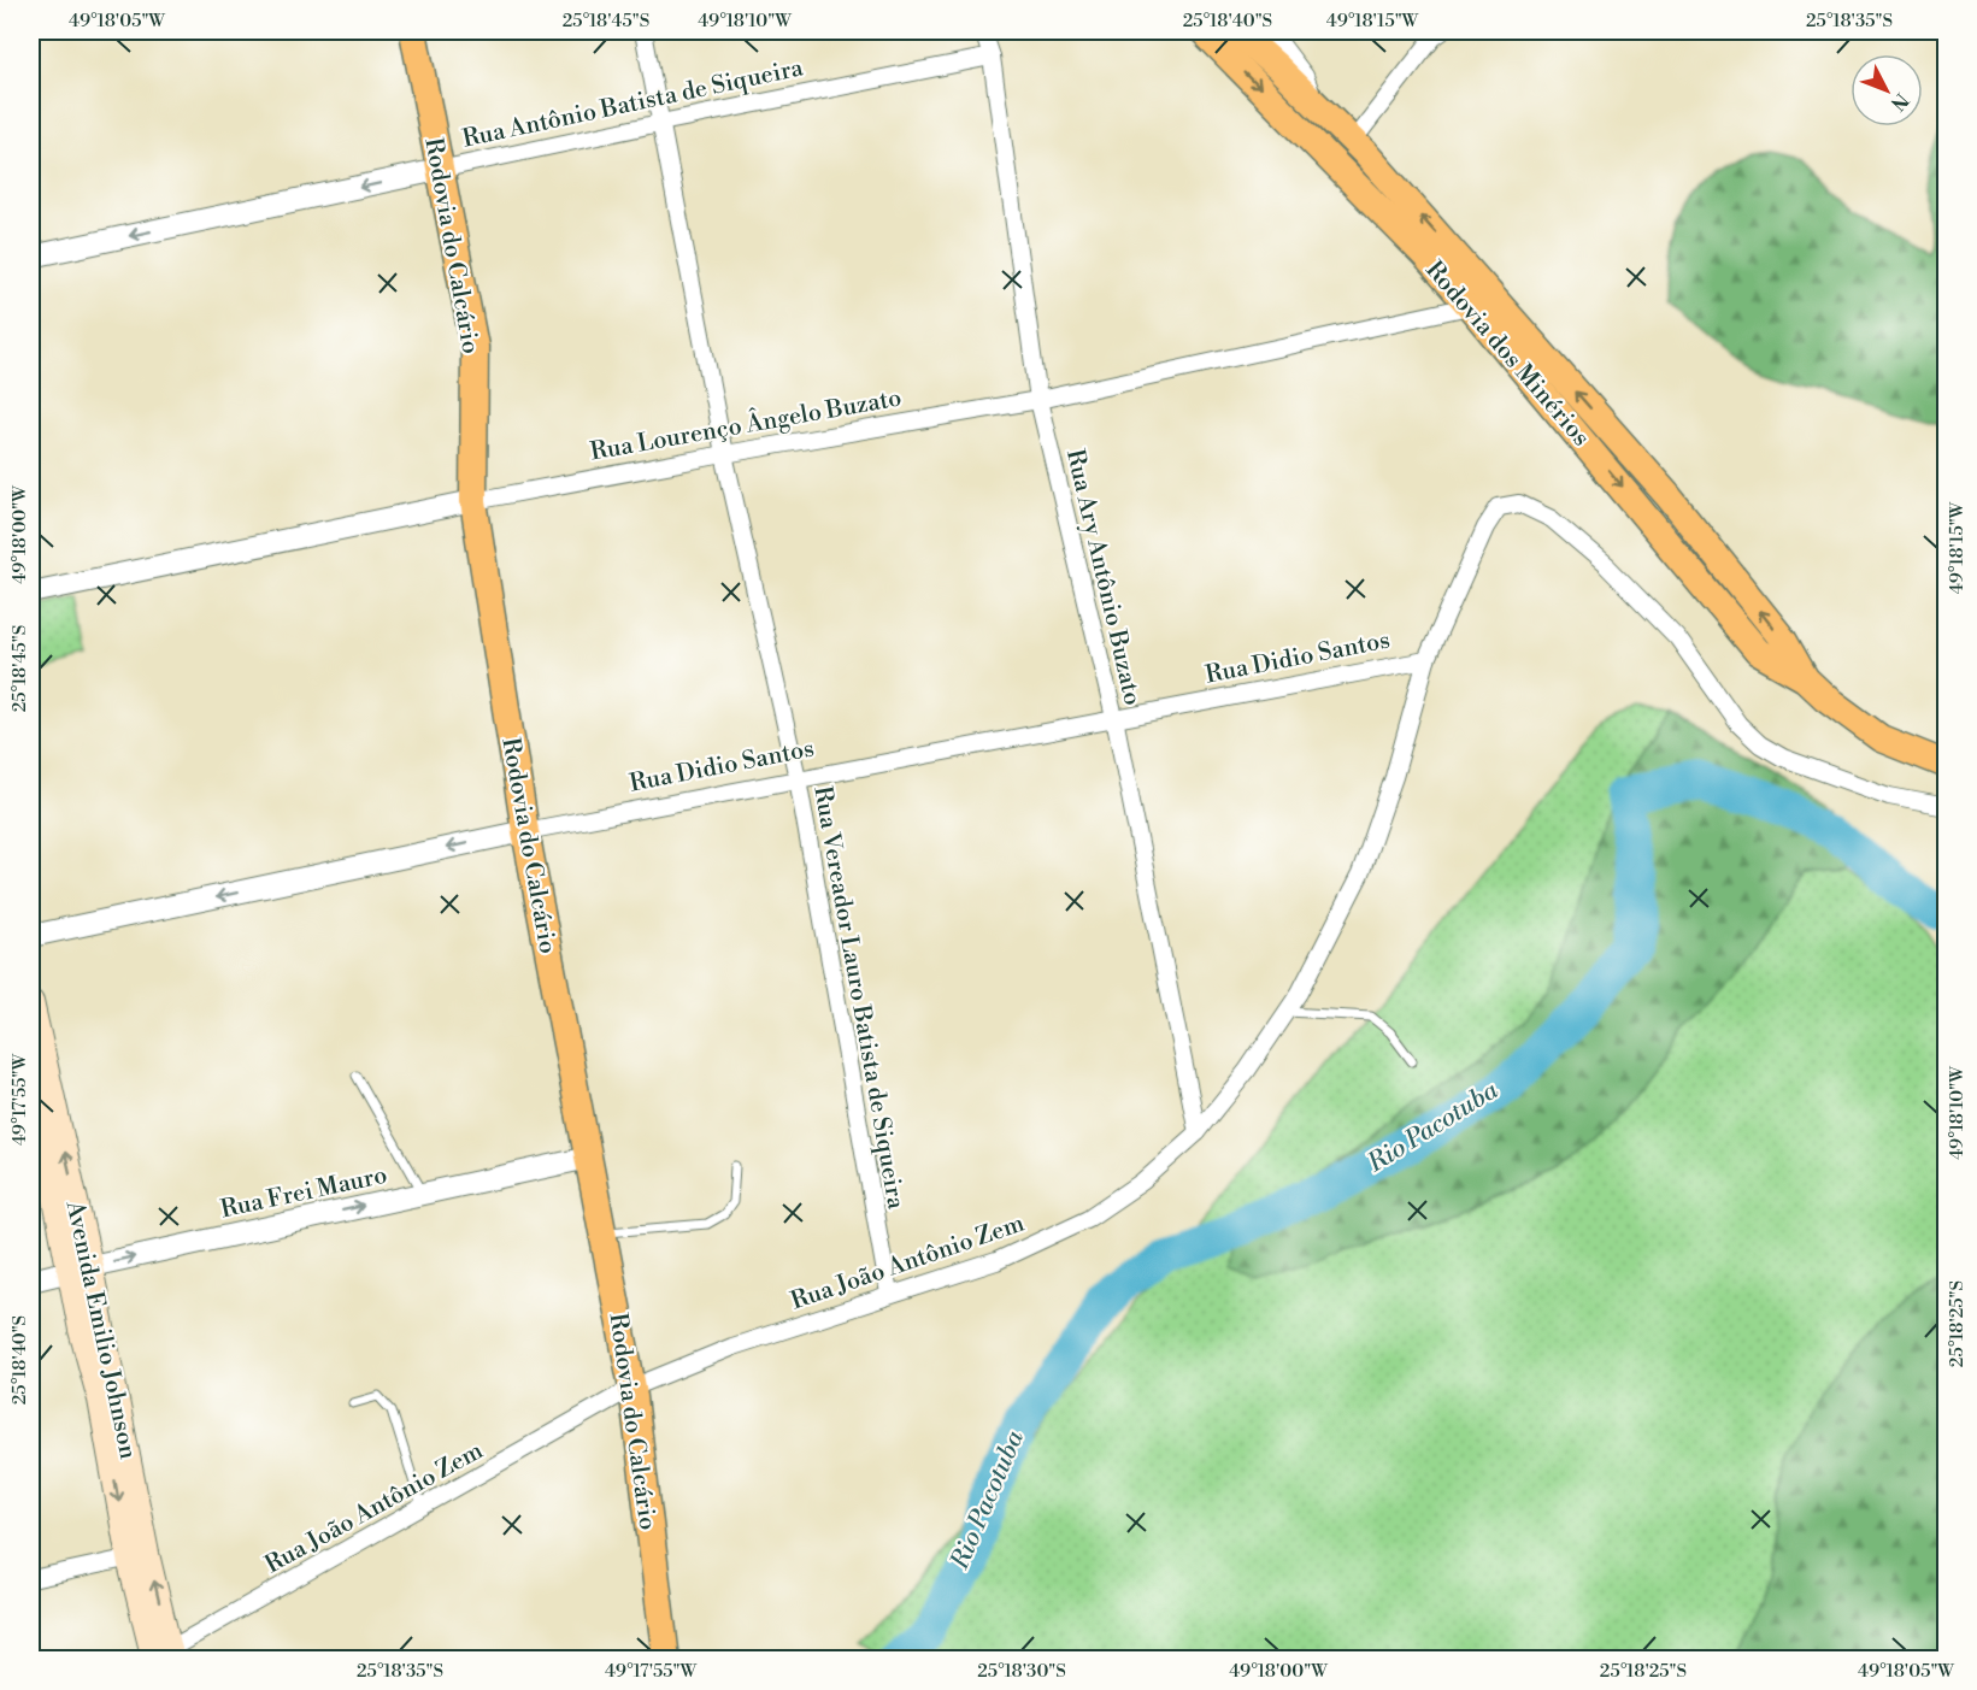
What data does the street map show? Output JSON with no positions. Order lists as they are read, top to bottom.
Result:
{
  "streets": {
    "main road": ["Rodovia do Calcário", "Rodovia dos Minérios", "Avenida Emilio Johnson"],
    "street": [
      "Rua Antônio Batista de Siqueira",
      "Rua Lourenço Ângelo Buzato",
      "Rua Ary Antônio Buzato",
      "Rua Didio Santos",
      "Rua Vereador Lauro Batista de Siqueira",
      "Rua Frei Mauro",
      "Rua João Antônio Zem"
    ]
  },
  "crossings": [
    ["Rua Antônio Batista de Siqueira", "Rodovia do Calcário"],
    ["Rua Antônio Batista de Siqueira", "Rua Ary Antônio Buzato"],
    ["Rua Antônio Batista de Siqueira", "Rua Vereador Lauro Batista de Siqueira"],
    ["Rodovia do Calcário", "Rua Lourenço Ângelo Buzato"],
    ["Rodovia do Calcário", "Rua Didio Santos"],
    ["Rodovia do Calcário", "Rua Frei Mauro"],
    ["Rodovia do Calcário", "Rua João Antônio Zem"],
    ["Rodovia dos Minérios", "Rua Lourenço Ângelo Buzato"],
    ["Rua Lourenço Ângelo Buzato", "Rua Ary Antônio Buzato"],
    ["Rua Lourenço Ângelo Buzato", "Rua Vereador Lauro Batista de Siqueira"],
    ["Rua Ary Antônio Buzato", "Rua Didio Santos"],
    ["Rua Ary Antônio Buzato", "Rua João Antônio Zem"],
    ["Rua Didio Santos", "Rua Vereador Lauro Batista de Siqueira"],
    ["Rua Didio Santos", "Rua João Antônio Zem"],
    ["Rua Vereador Lauro Batista de Siqueira", "Rua João Antônio Zem"],
    ["Rua Frei Mauro", "Avenida Emilio Johnson"],
    ["Rua João Antônio Zem", "Avenida Emilio Johnson"]
  ],
  "one_way": ["Rua Antônio Batista de Siqueira", "Rua Didio Santos", "Rua Frei Mauro"],
  "water": ["Rio Pacotuba"],
  "north": "bottom right",
  "coordinates": [
    "49°18'05\"W",
    "25°18'45\"S",
    "49°18'10\"W",
    "25°18'40\"S",
    "49°18'15\"W",
    "25°18'35\"S",
    "49°18'00\"W",
    "49°17'55\"W",
    "25°18'25\"S",
    "25°18'30\"S"
  ]
}
